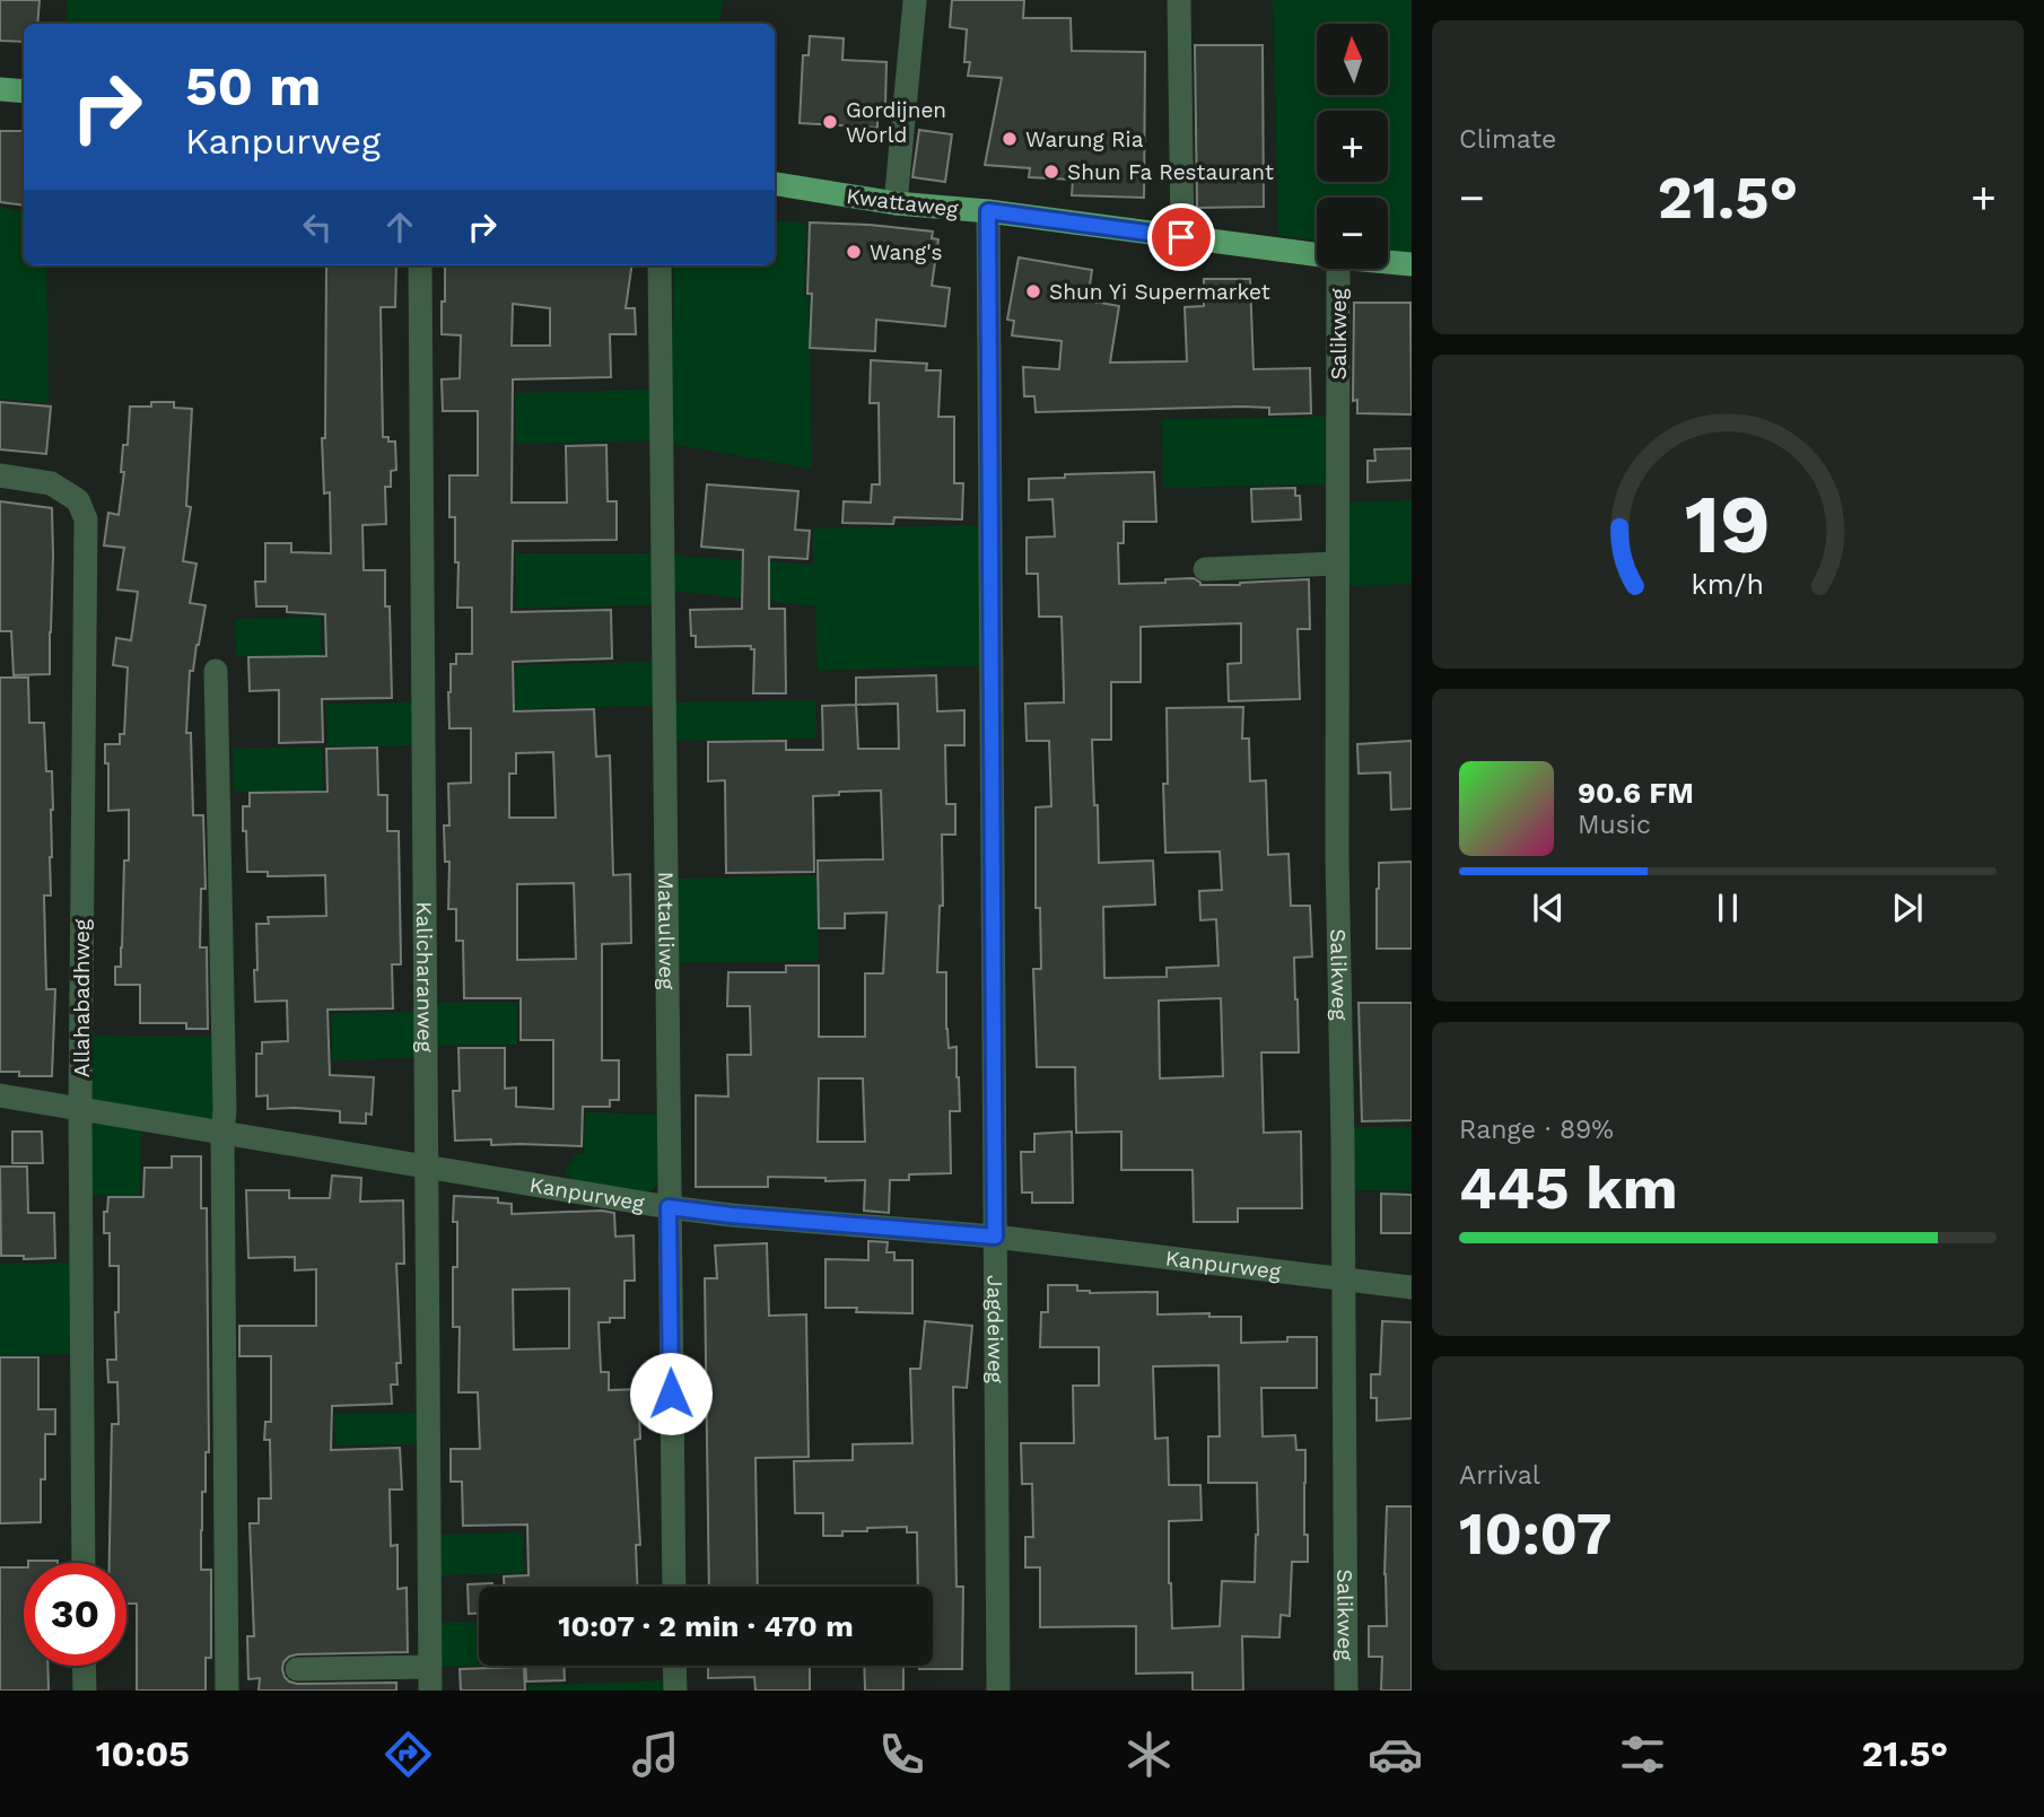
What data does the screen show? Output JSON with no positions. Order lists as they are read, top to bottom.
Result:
{
  "streets": {
    "main road": ["Kwattaweg"],
    "street": [
      "Salikweg",
      "Matauliweg",
      "Kalicharanweg",
      "Allahabadhweg",
      "Kanpurweg",
      "Jagdeiweg"
    ]
  },
  "crossings": [
    ["Kwattaweg", "Jagdeiweg"],
    ["Salikweg", "Kanpurweg"],
    ["Matauliweg", "Kanpurweg"],
    ["Kalicharanweg", "Kanpurweg"],
    ["Allahabadhweg", "Kanpurweg"],
    ["Kanpurweg", "Jagdeiweg"]
  ],
  "places": [
    "Gordijnen World",
    "Warung Ria",
    "Shun Fa Restaurant",
    "Wang's",
    "Shun Yi Supermarket"
  ],
  "north": "top",
  "page": {
    "tile": [
      "Climate",
      ["Range · 89%", "445 km"],
      ["Arrival", "10:07"]
    ],
    "map_buttons": ["+", "−"],
    "turn": ["50 m", "Kanpurweg"],
    "heat": ["−", "21.5°", "+"],
    "song": ["90.6 FM", "Music"],
    "limit": "30",
    "trip": "10:07 · 2 min · 470 m",
    "tabs": ["10:05", "21.5°"],
    "gauge": ["19", "km/h"]
  }
}
